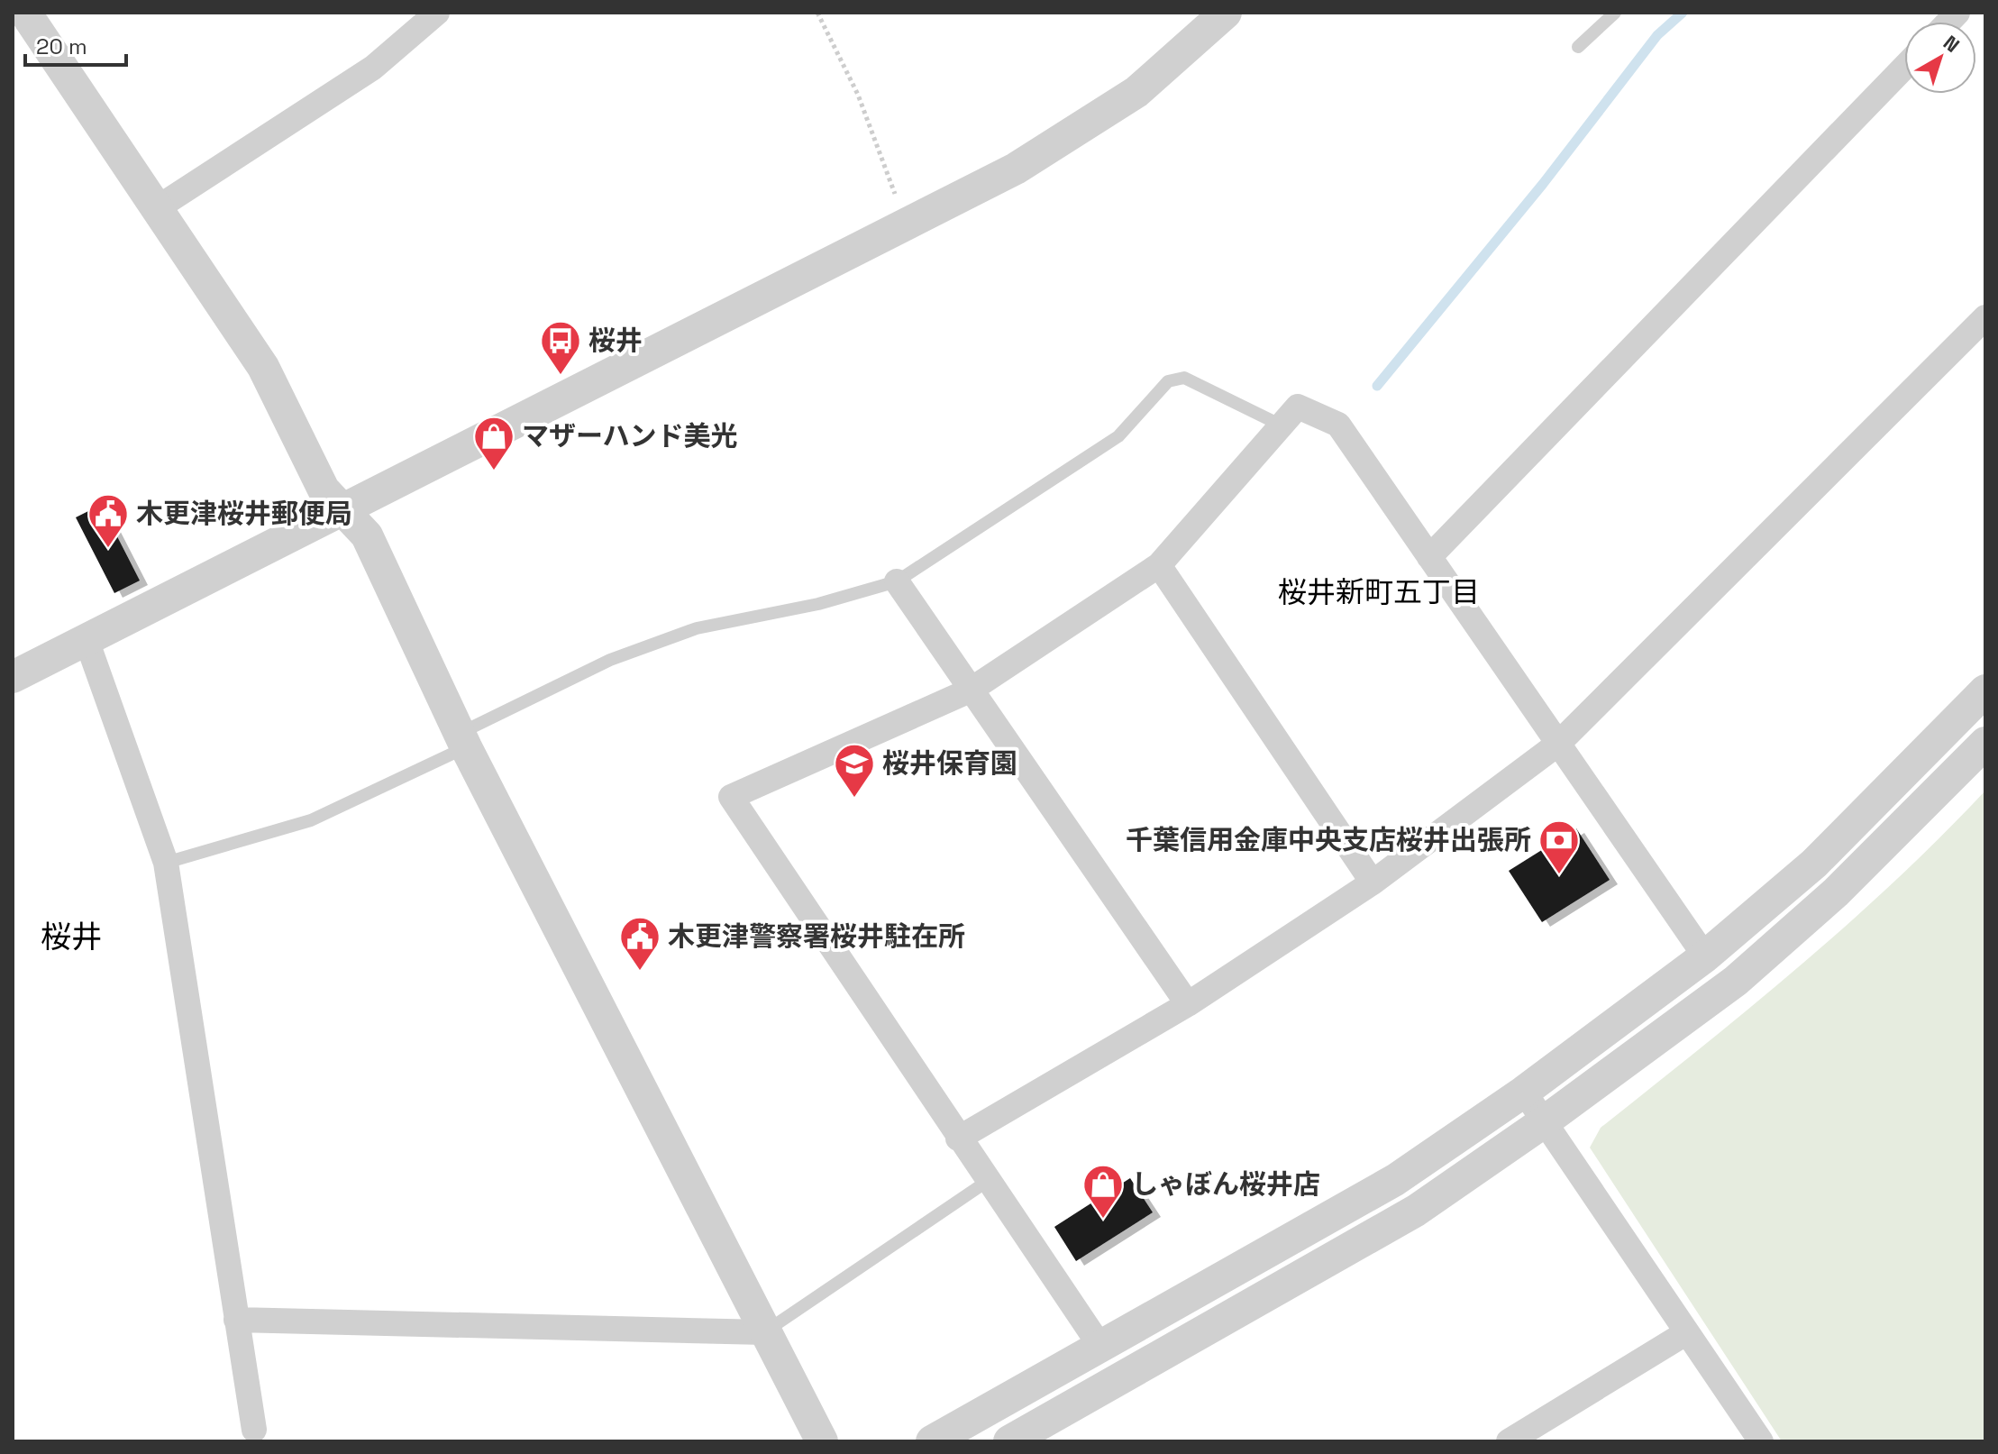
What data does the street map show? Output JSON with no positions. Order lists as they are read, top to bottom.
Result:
{
  "districts": ["桜井新町五丁目", "桜井"],
  "places": {
    "bus stop": ["桜井"],
    "shop": ["マザーハンド美光", "しゃぼん桜井店"],
    "public building": ["木更津桜井郵便局", "木更津警察署桜井駐在所"],
    "school or university": ["桜井保育園"],
    "bank": ["千葉信用金庫中央支店桜井出張所"]
  },
  "scale_bar": "20 m",
  "north": "top right"
}
